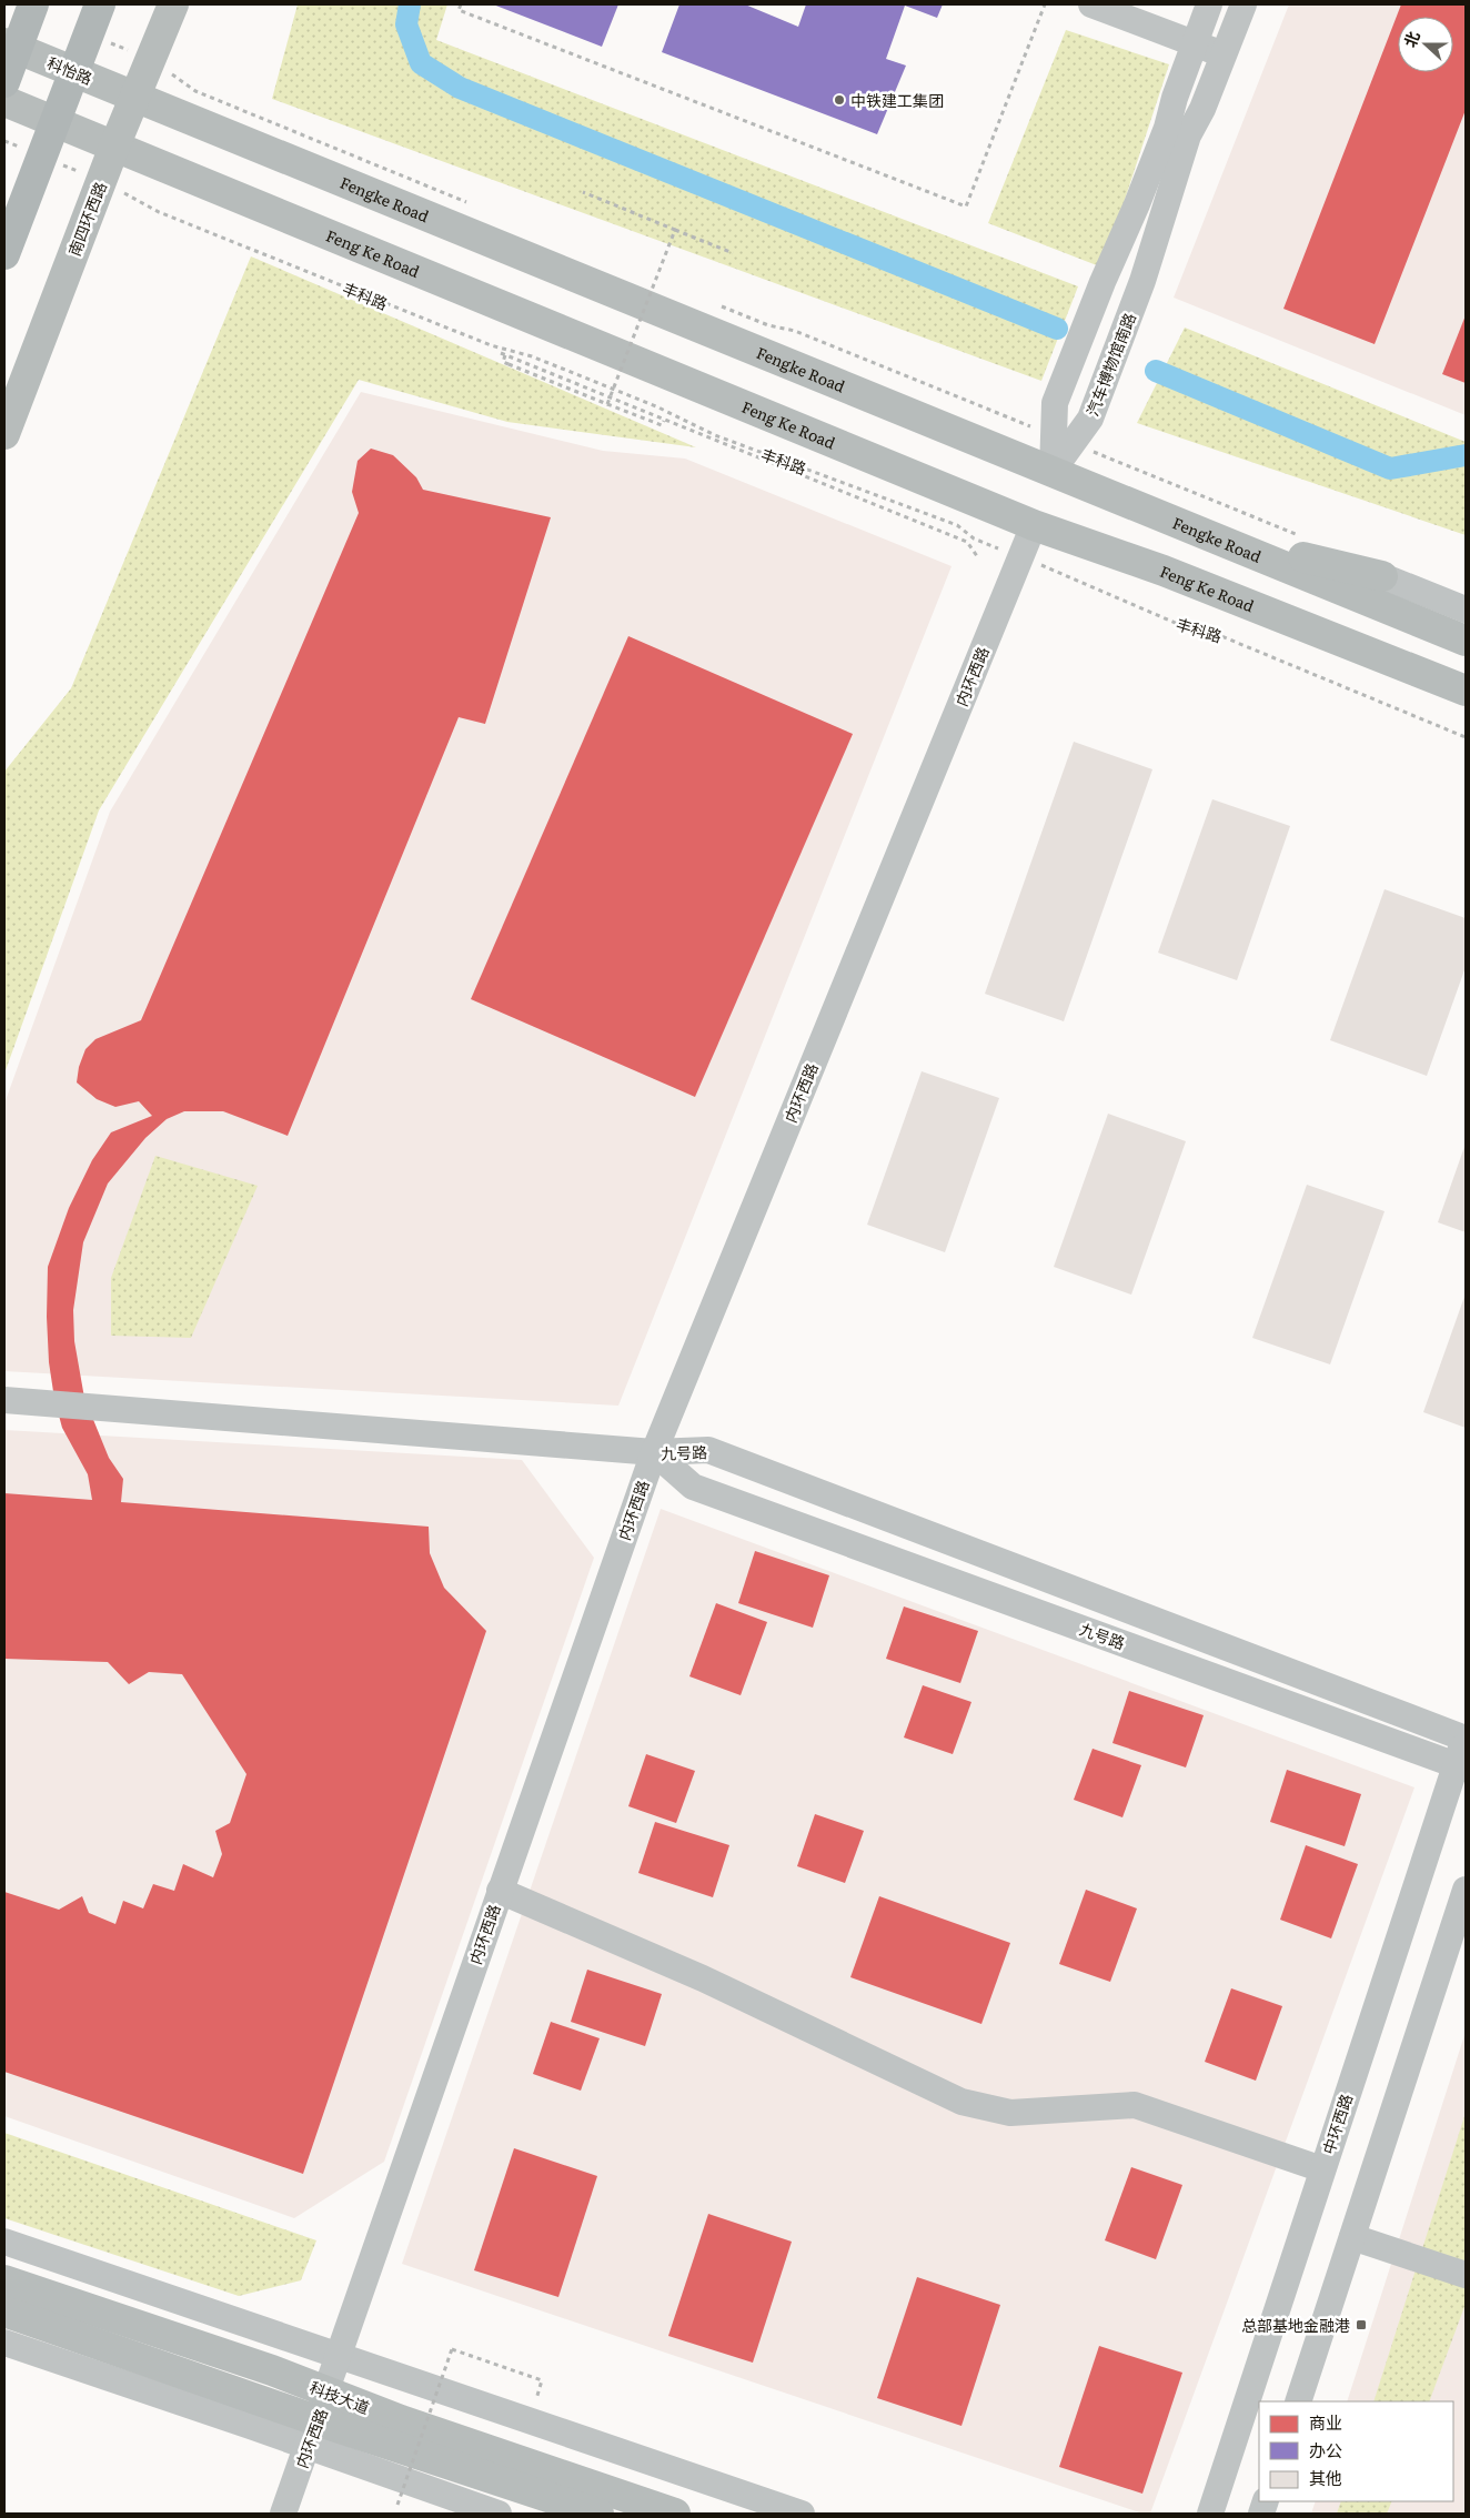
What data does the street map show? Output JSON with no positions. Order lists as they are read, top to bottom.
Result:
{
  "streets": {
    "main road": [
      "科怡路",
      "Fengke Road",
      "南四环西路",
      "Feng Ke Road",
      "科技大道"
    ],
    "street": [
      "汽车博物馆南路",
      "内环西路",
      "九号路",
      "中环西路"
    ],
    "path": ["丰科路"]
  },
  "crossings": [
    ["科怡路", "Fengke Road"],
    ["科怡路", "南四环西路"],
    ["Fengke Road", "南四环西路"],
    ["Fengke Road", "汽车博物馆南路"],
    ["南四环西路", "Feng Ke Road"],
    ["南四环西路", "丰科路"],
    ["Feng Ke Road", "内环西路"],
    ["丰科路", "内环西路"],
    ["内环西路", "九号路"],
    ["内环西路", "科技大道"],
    ["九号路", "中环西路"]
  ],
  "places": {
    "other": ["中铁建工集团"],
    "transit": ["总部基地金融港"]
  },
  "legend": ["商业", "办公", "其他"],
  "north": "left"
}
